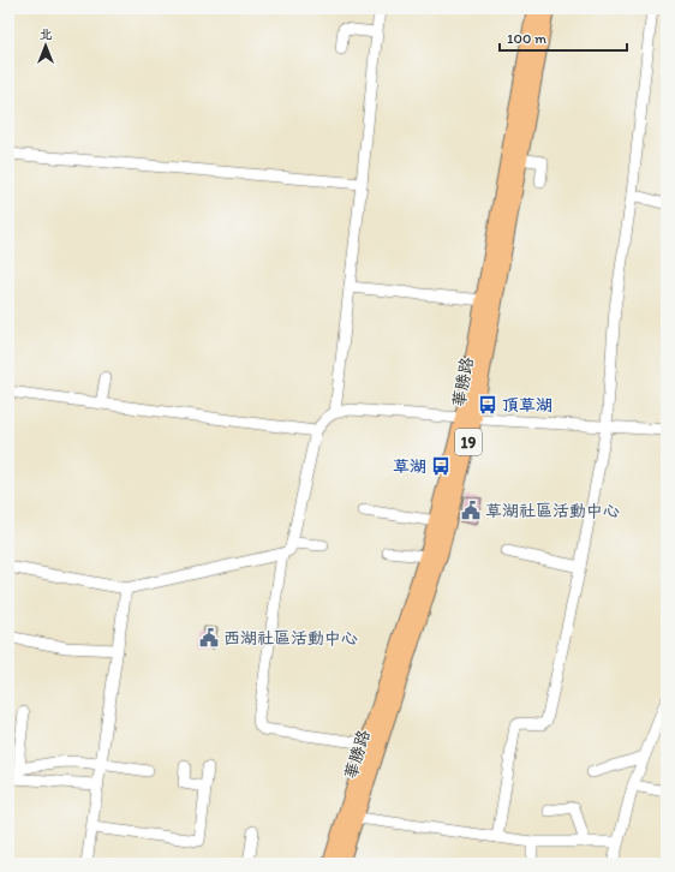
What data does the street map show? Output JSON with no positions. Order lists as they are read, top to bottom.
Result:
{
  "streets": {
    "main road": ["華勝路", "19"]
  },
  "places": {
    "bus stop": ["頂草湖", "草湖"],
    "public building": ["草湖社區活動中心", "西湖社區活動中心"]
  },
  "scale_bar": "100 m",
  "north": "top"
}
